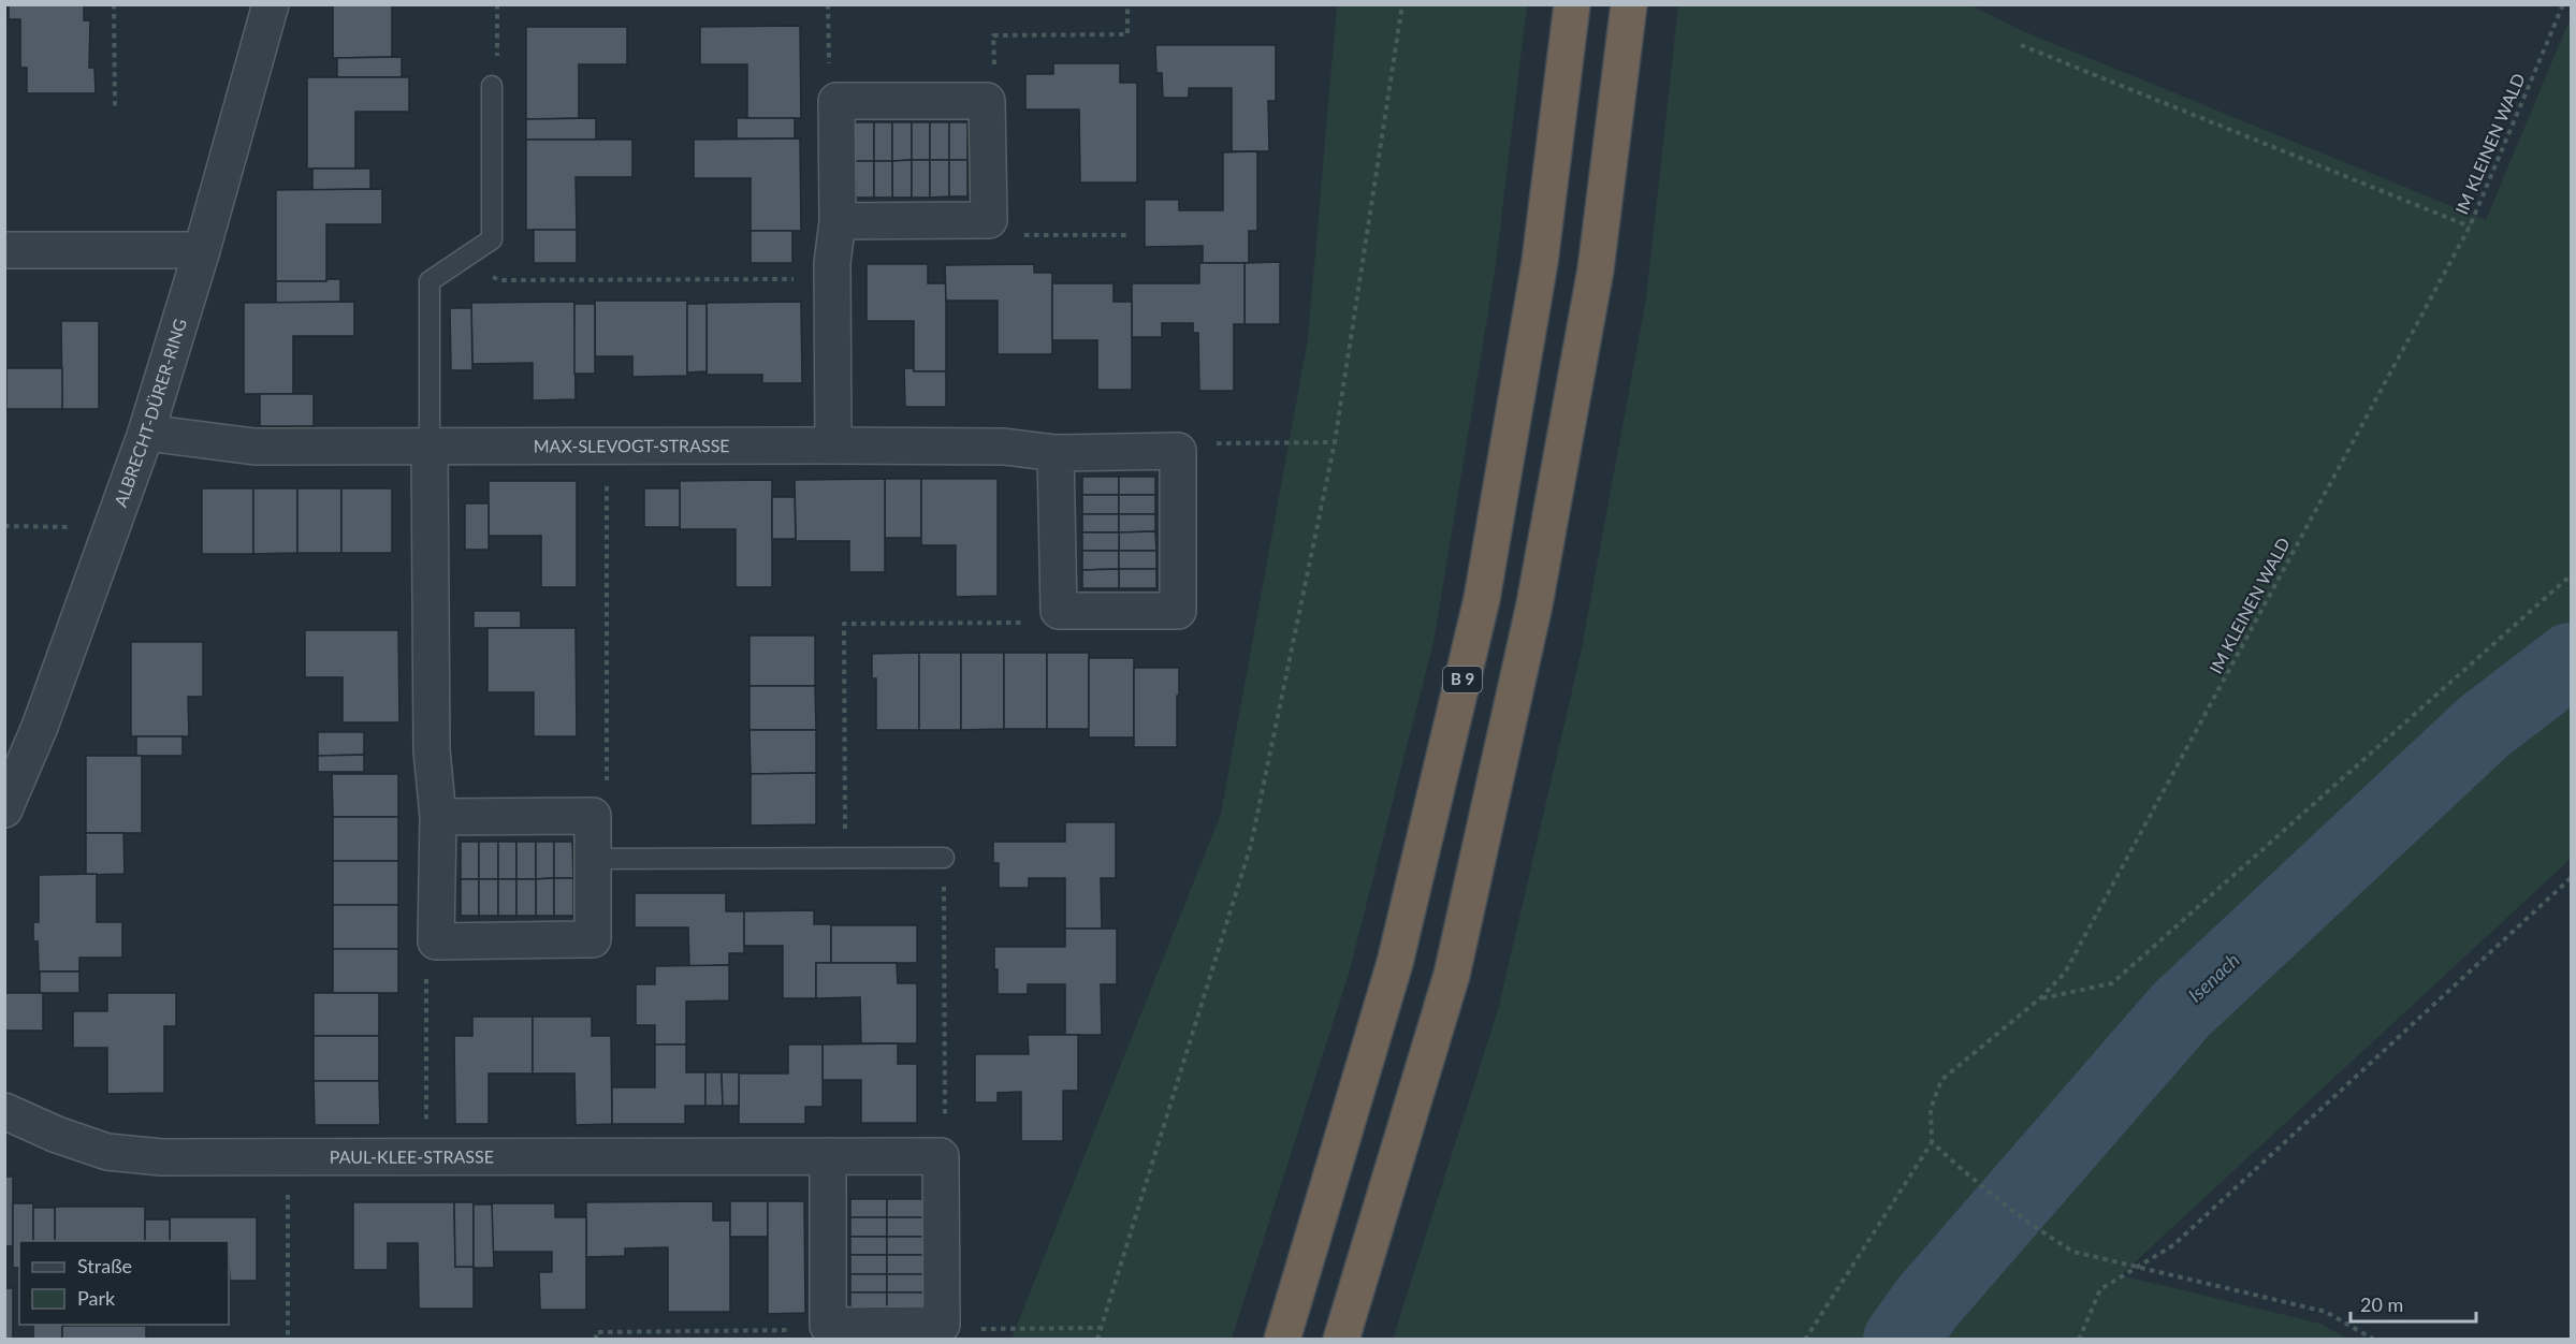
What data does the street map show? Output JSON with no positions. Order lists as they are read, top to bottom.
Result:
{
  "streets": {
    "highway": ["B 9"],
    "street": ["ALBRECHT-DÜRER-RING", "MAX-SLEVOGT-STRASSE", "PAUL-KLEE-STRASSE"],
    "path": ["IM KLEINEN WALD"]
  },
  "crossings": [
    ["ALBRECHT-DÜRER-RING", "MAX-SLEVOGT-STRASSE"]
  ],
  "water": ["Isenach"],
  "legend": ["Straße", "Park"],
  "scale_bar": "20 m"
}
